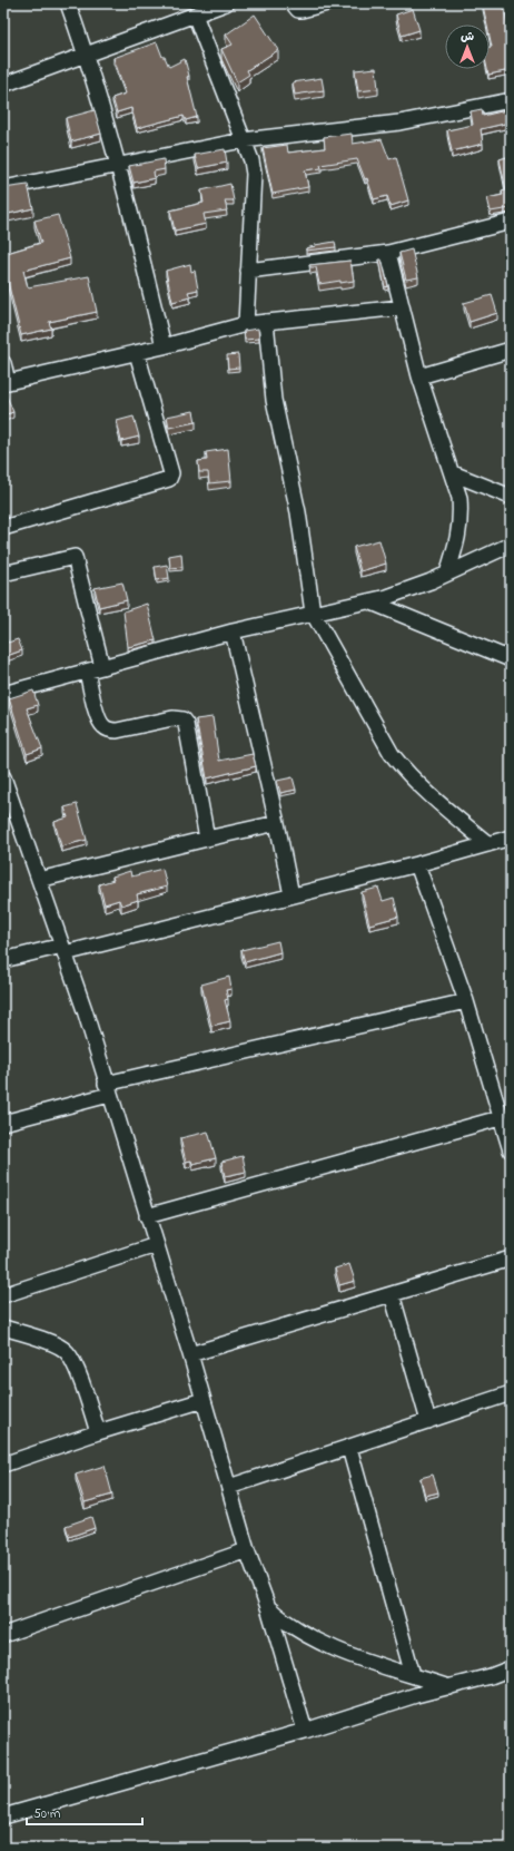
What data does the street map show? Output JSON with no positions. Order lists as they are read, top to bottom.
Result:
{
  "scale_bar": "50 m",
  "north": "top"
}
